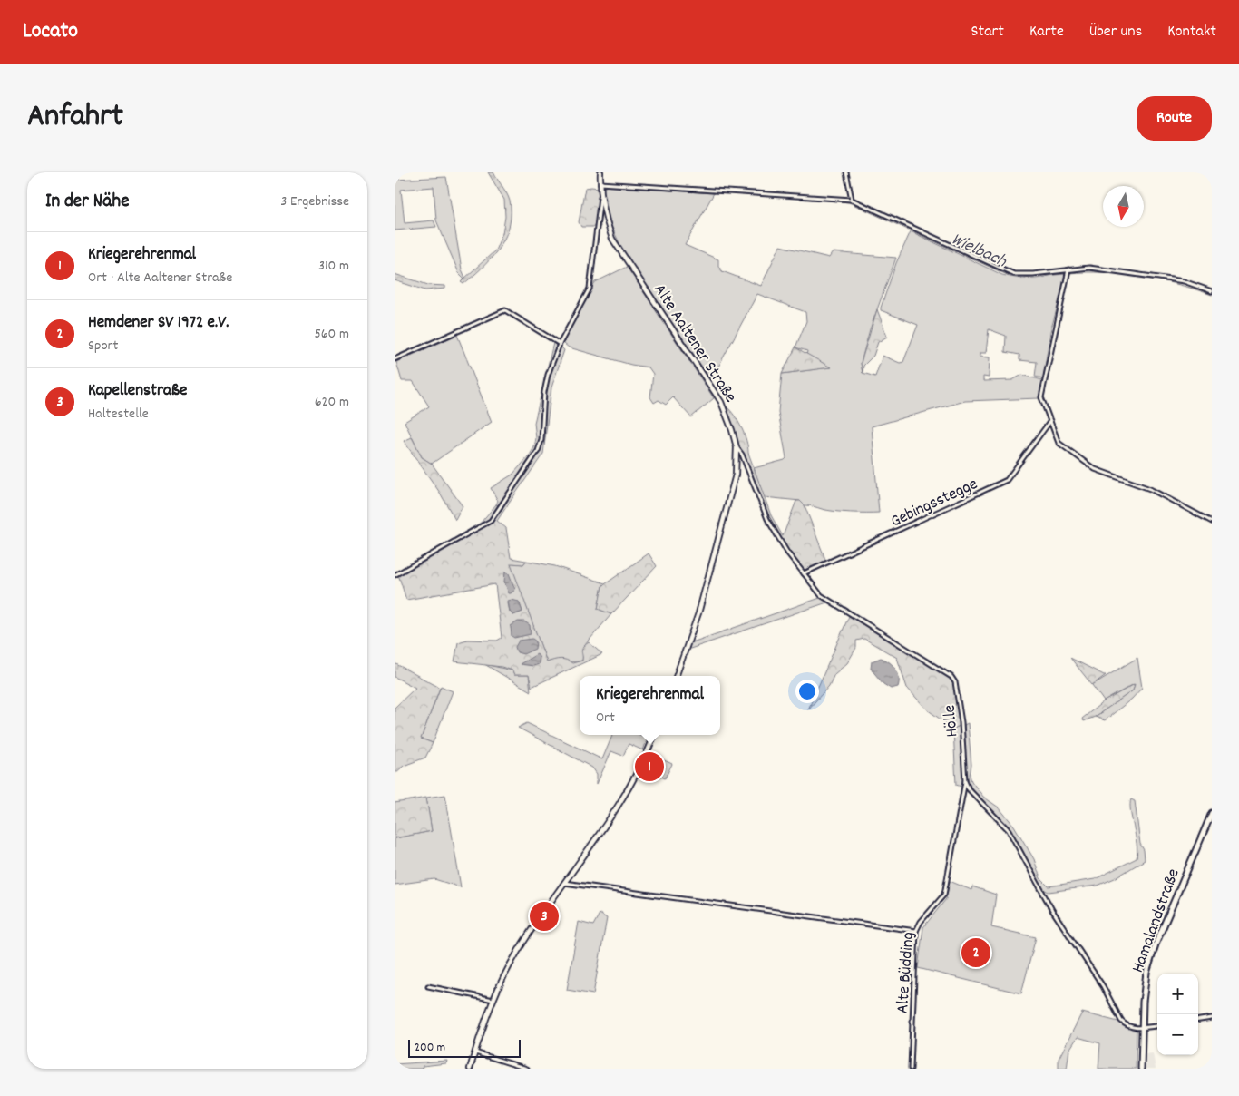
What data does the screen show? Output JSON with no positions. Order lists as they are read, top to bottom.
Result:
{
  "streets": {
    "main road": ["Hamalandstraße"],
    "street": [
      "Alte Aaltener Straße",
      "Gebingsstegge",
      "Hölle",
      "Alte Büdding"
    ]
  },
  "crossings": [
    ["Alte Aaltener Straße", "Hölle"],
    ["Gebingsstegge", "Hölle"],
    ["Hölle", "Alte Büdding"]
  ],
  "water": ["Wielbach"],
  "scale_bar": "200 m",
  "north": "bottom",
  "page": {
    "header": "Locato",
    "nav": [
      "Start",
      "Karte",
      "Über uns",
      "Kontakt"
    ],
    "title": "Anfahrt",
    "buttons": "Route",
    "heading": ["In der Nähe", "3 Ergebnisse"],
    "list": [
      {
        "mark": "1",
        "name": "Kriegerehrenmal",
        "note": "Ort · Alte Aaltener Straße",
        "value": "310 m"
      },
      {
        "mark": "2",
        "name": "Hemdener SV 1972 e.V.",
        "note": "Sport",
        "value": "560 m"
      },
      {
        "mark": "3",
        "name": "Kapellenstraße",
        "note": "Haltestelle",
        "value": "620 m"
      }
    ],
    "popup": ["Kriegerehrenmal", "Ort"],
    "pins": ["1", "3", "2"],
    "map_buttons": ["+", "−"],
    "scale": "200 m"
  }
}
